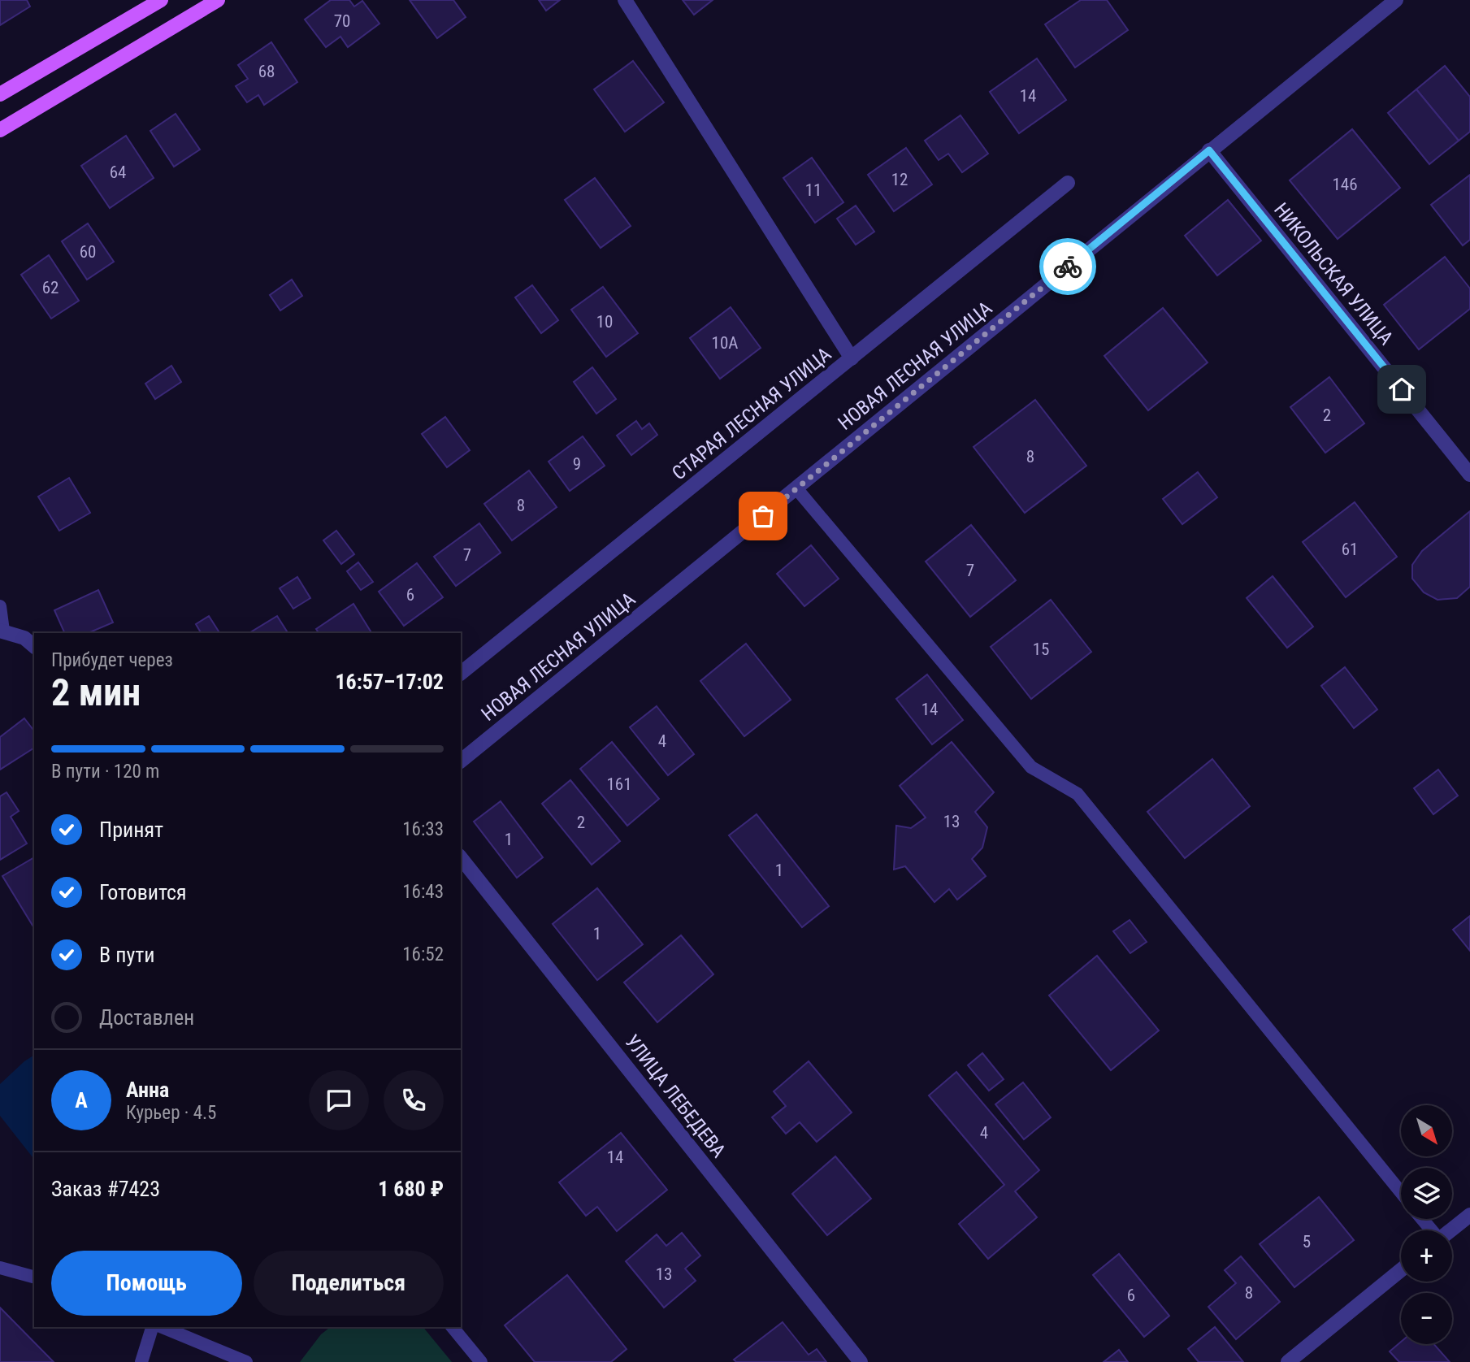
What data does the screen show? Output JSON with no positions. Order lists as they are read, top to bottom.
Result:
{
  "streets": {
    "street": [
      "НИКОЛЬСКАЯ УЛИЦА",
      "НОВАЯ ЛЕСНАЯ УЛИЦА",
      "СТАРАЯ ЛЕСНАЯ УЛИЦА",
      "УЛИЦА ЛЕБЕДЕВА"
    ]
  },
  "crossings": [
    ["НИКОЛЬСКАЯ УЛИЦА", "НОВАЯ ЛЕСНАЯ УЛИЦА"]
  ],
  "house_numbers": [
    "70",
    "68",
    "14",
    "64",
    "12",
    "146",
    "11",
    "60",
    "62",
    "10",
    "10А",
    "2",
    "8",
    "9",
    "8",
    "61",
    "7",
    "7",
    "6",
    "15",
    "14",
    "4",
    "161",
    "13",
    "2",
    "1",
    "1",
    "1",
    "4",
    "14",
    "5",
    "13",
    "8",
    "6"
  ],
  "north": "bottom right",
  "page": {
    "heading": ["2 мин", "Прибудет через", "16:57–17:02"],
    "panel": [
      "Анна",
      "Курьер · 4.5",
      "Заказ #7423",
      "1 680 ₽"
    ],
    "bar": "В пути · 120 m",
    "list": [
      ["Принят", "16:33"],
      ["Готовится", "16:43"],
      ["В пути", "16:52"],
      "Доставлен"
    ],
    "round": "А",
    "map_buttons": ["+", "−"],
    "buttons": ["Помощь", "Поделиться"]
  }
}
